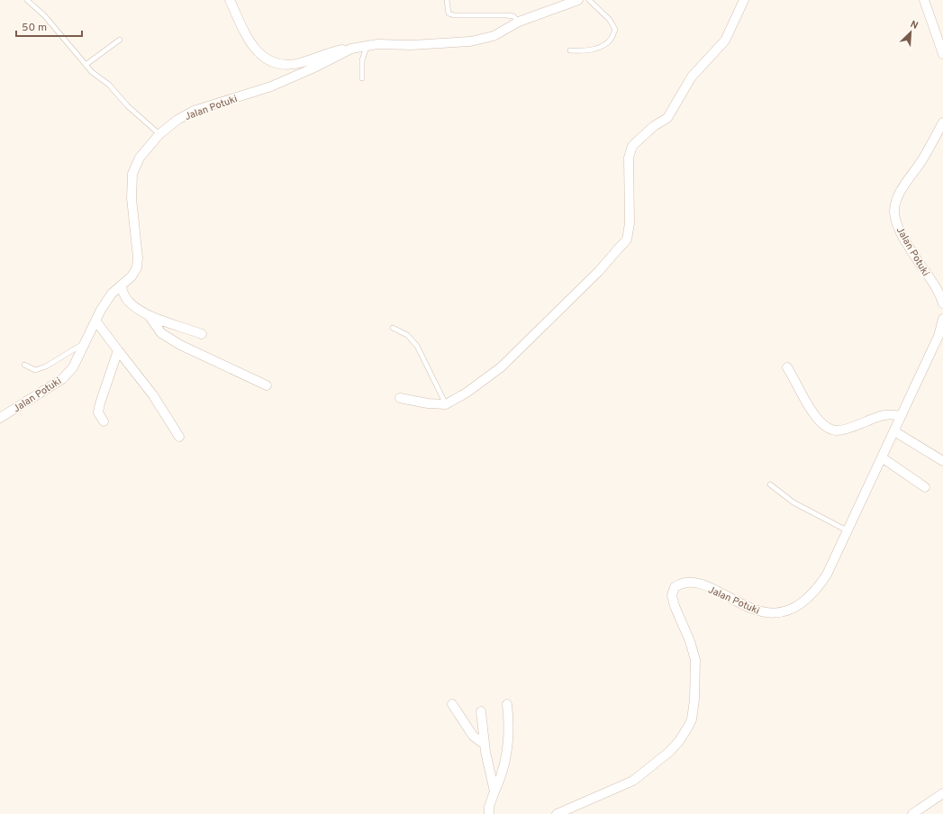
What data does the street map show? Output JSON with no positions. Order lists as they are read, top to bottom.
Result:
{
  "streets": {
    "street": ["Jalan Potuki"]
  },
  "scale_bar": "50 m",
  "north": "top right"
}
